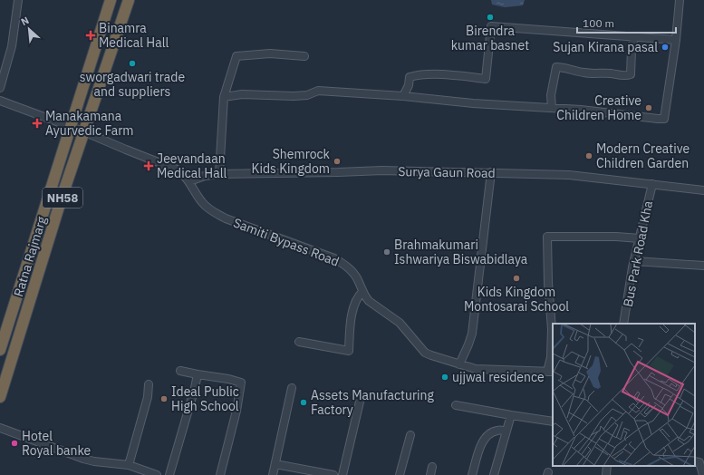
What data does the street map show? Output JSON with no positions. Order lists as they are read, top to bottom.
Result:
{
  "streets": {
    "highway": ["NH58", "Ratna Rajmarg"],
    "street": ["Surya Gaun Road", "Samiti Bypass Road", "Bus Park Road Kha"]
  },
  "crossings": [
    ["Surya Gaun Road", "Samiti Bypass Road"],
    ["Surya Gaun Road", "Bus Park Road Kha"],
    ["Samiti Bypass Road", "Ratna Rajmarg"]
  ],
  "places": {
    "other": [
      "Birendra kumar basnet",
      "Sujan Kirana pasal",
      "sworgadwari trade and suppliers",
      "Creative Children Home",
      "Modern Creative Children Garden",
      "Shemrock Kids Kingdom",
      "Brahmakumari Ishwariya Biswabidlaya",
      "Kids Kingdom Montosarai School",
      "ujjwal residence",
      "Ideal Public High School",
      "Assets Manufacturing Factory",
      "Hotel Royal banke"
    ],
    "health": ["Binamra Medical Hall", "Manakamana Ayurvedic Farm", "Jeevandaan Medical Hall"]
  },
  "scale_bar": "100 m",
  "north": "top left"
}
